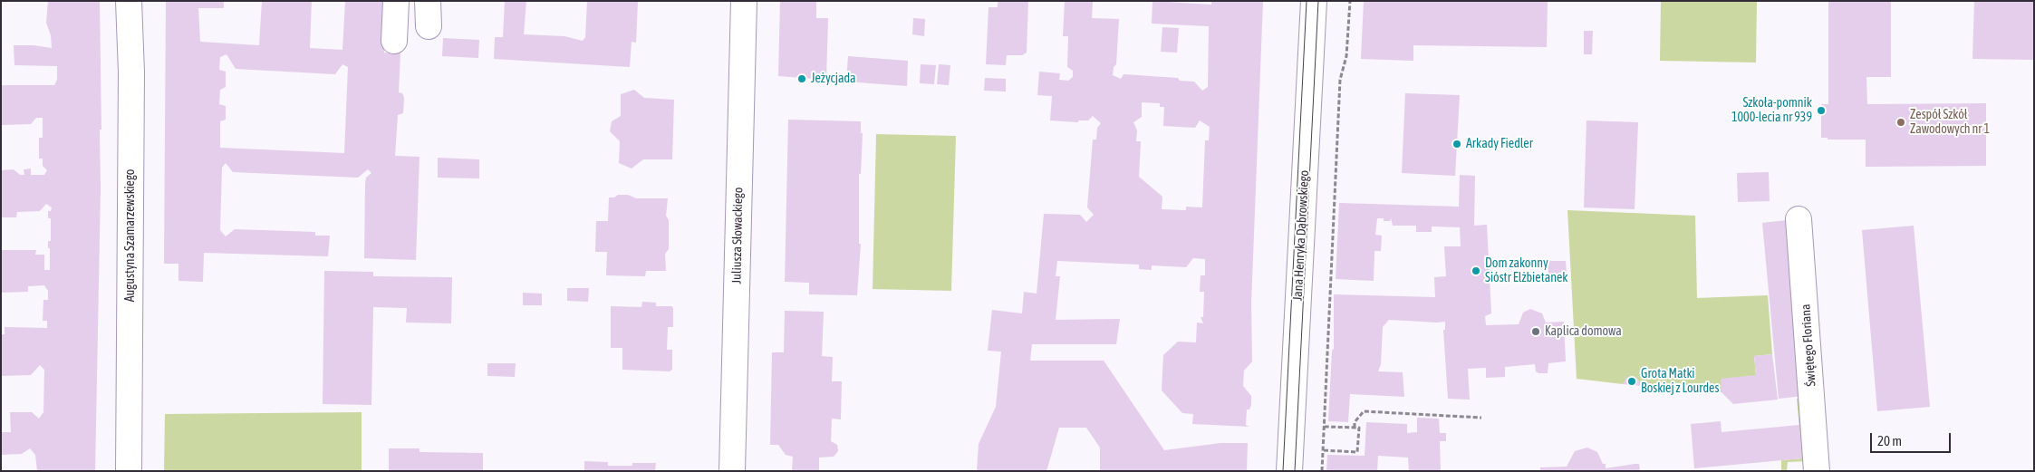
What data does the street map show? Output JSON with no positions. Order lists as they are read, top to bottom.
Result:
{
  "streets": {
    "street": [
      "Augustyna Szamarzewskiego",
      "Juliusza Słowackiego",
      "Jana Henryka Dąbrowskiego",
      "Świętego Floriana"
    ]
  },
  "places": [
    "Jeżycjada",
    "Szkoła-pomnik 1000-lecia nr 939",
    "Zespół Szkół Zawodowych nr 1",
    "Arkady Fiedler",
    "Dom zakonny Sióstr Elżbietanek",
    "Kaplica domowa",
    "Grota Matki Boskiej z Lourdes"
  ],
  "scale_bar": "20 m"
}
